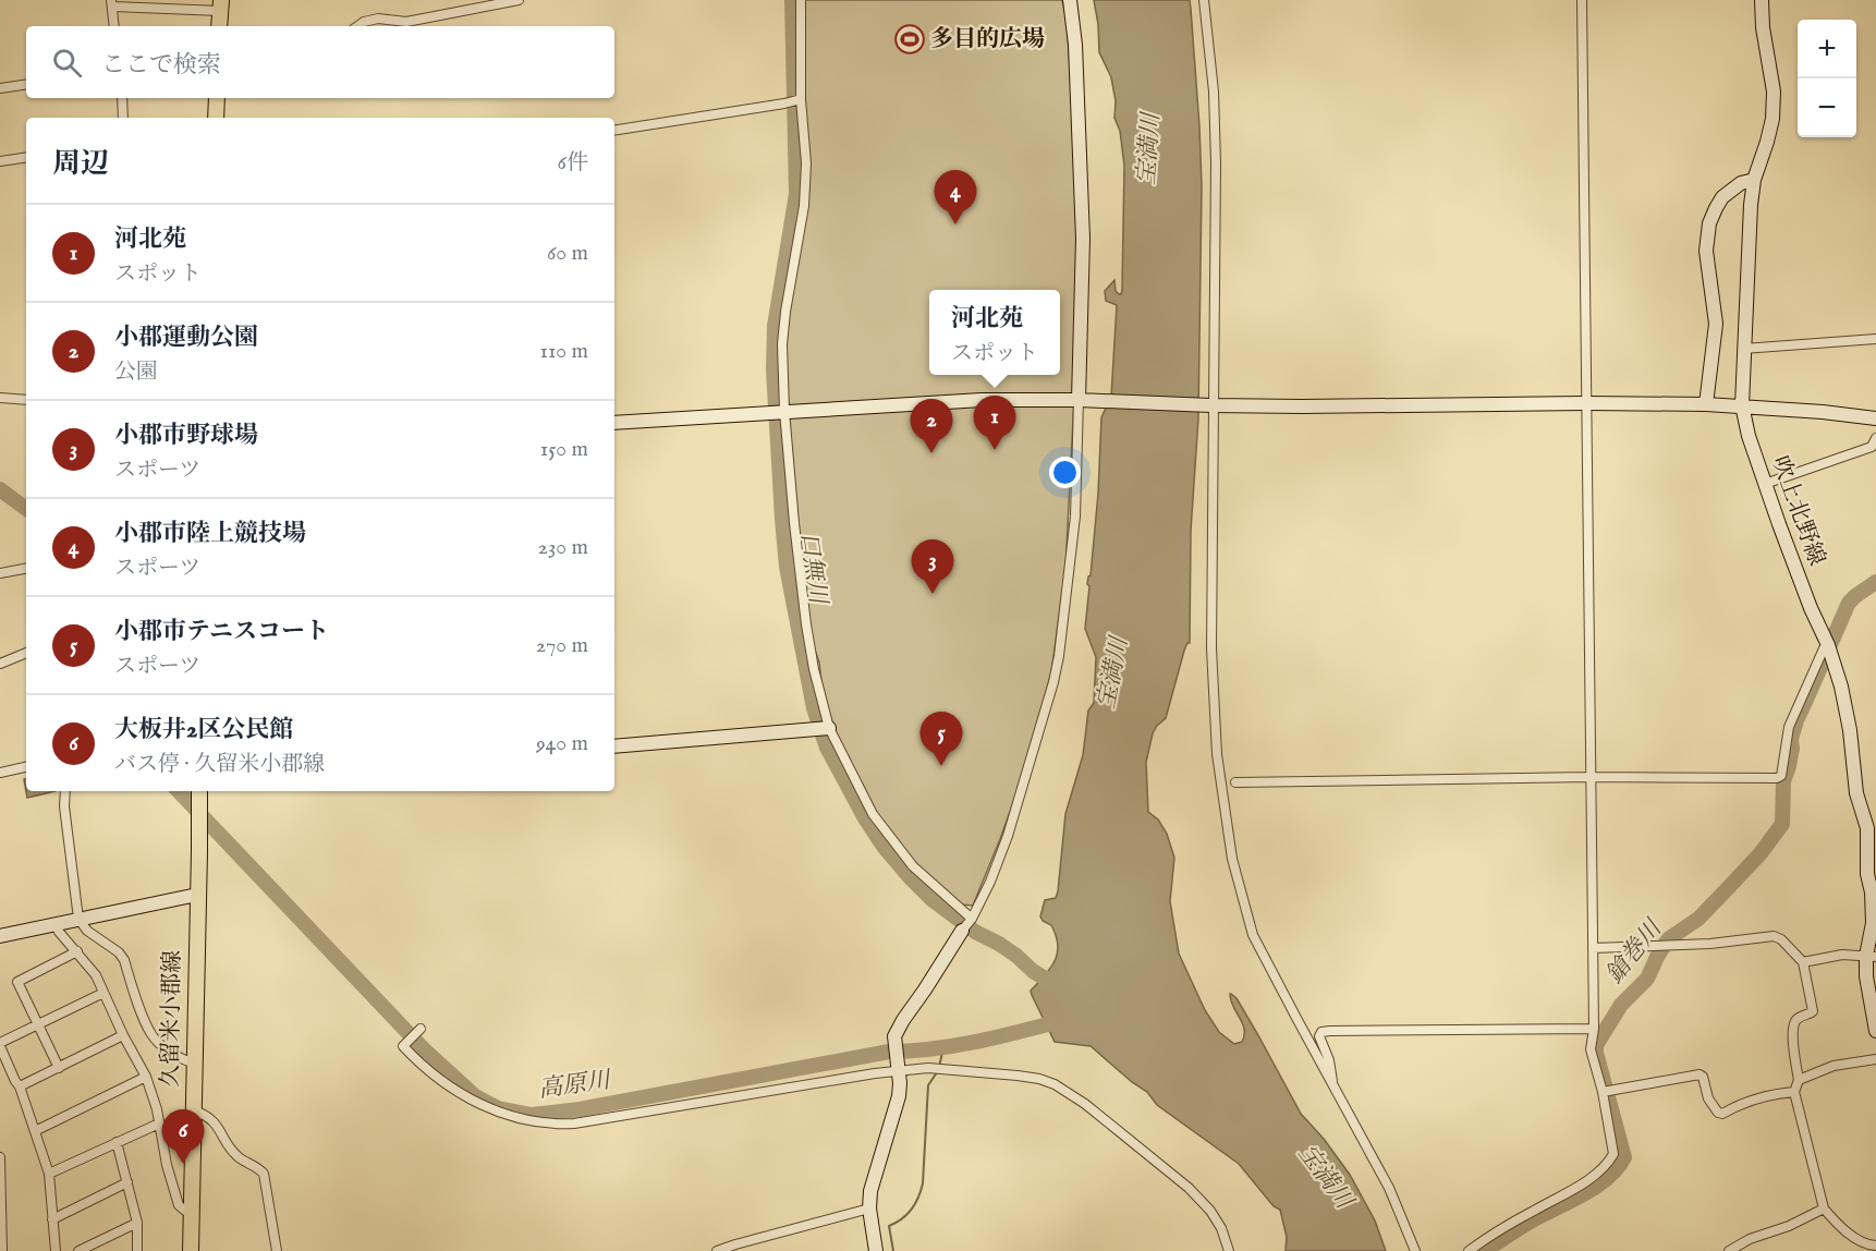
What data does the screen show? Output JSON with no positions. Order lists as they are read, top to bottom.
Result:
{
  "streets": {
    "main road": ["久留米小郡線"],
    "street": ["吹上北野線"]
  },
  "water": [
    "宝満川",
    "口無川",
    "鎗巻川",
    "高原川"
  ],
  "places": {
    "sports": ["多目的広場"]
  },
  "page": {
    "map_buttons": ["+", "−"],
    "search": "ここで検索",
    "heading": ["周辺", "6件"],
    "pins": [
      "4",
      "1",
      "2",
      "3",
      "5",
      "6"
    ],
    "list": [
      {
        "mark": "1",
        "name": "河北苑",
        "note": "スポット",
        "value": "60 m"
      },
      {
        "mark": "2",
        "name": "小郡運動公園",
        "note": "公園",
        "value": "110 m"
      },
      {
        "mark": "3",
        "name": "小郡市野球場",
        "note": "スポーツ",
        "value": "150 m"
      },
      {
        "mark": "4",
        "name": "小郡市陸上競技場",
        "note": "スポーツ",
        "value": "230 m"
      },
      {
        "mark": "5",
        "name": "小郡市テニスコート",
        "note": "スポーツ",
        "value": "270 m"
      },
      {
        "mark": "6",
        "name": "大板井2区公民館",
        "note": "バス停 · 久留米小郡線",
        "value": "940 m"
      }
    ],
    "popup": ["河北苑", "スポット"]
  }
}
